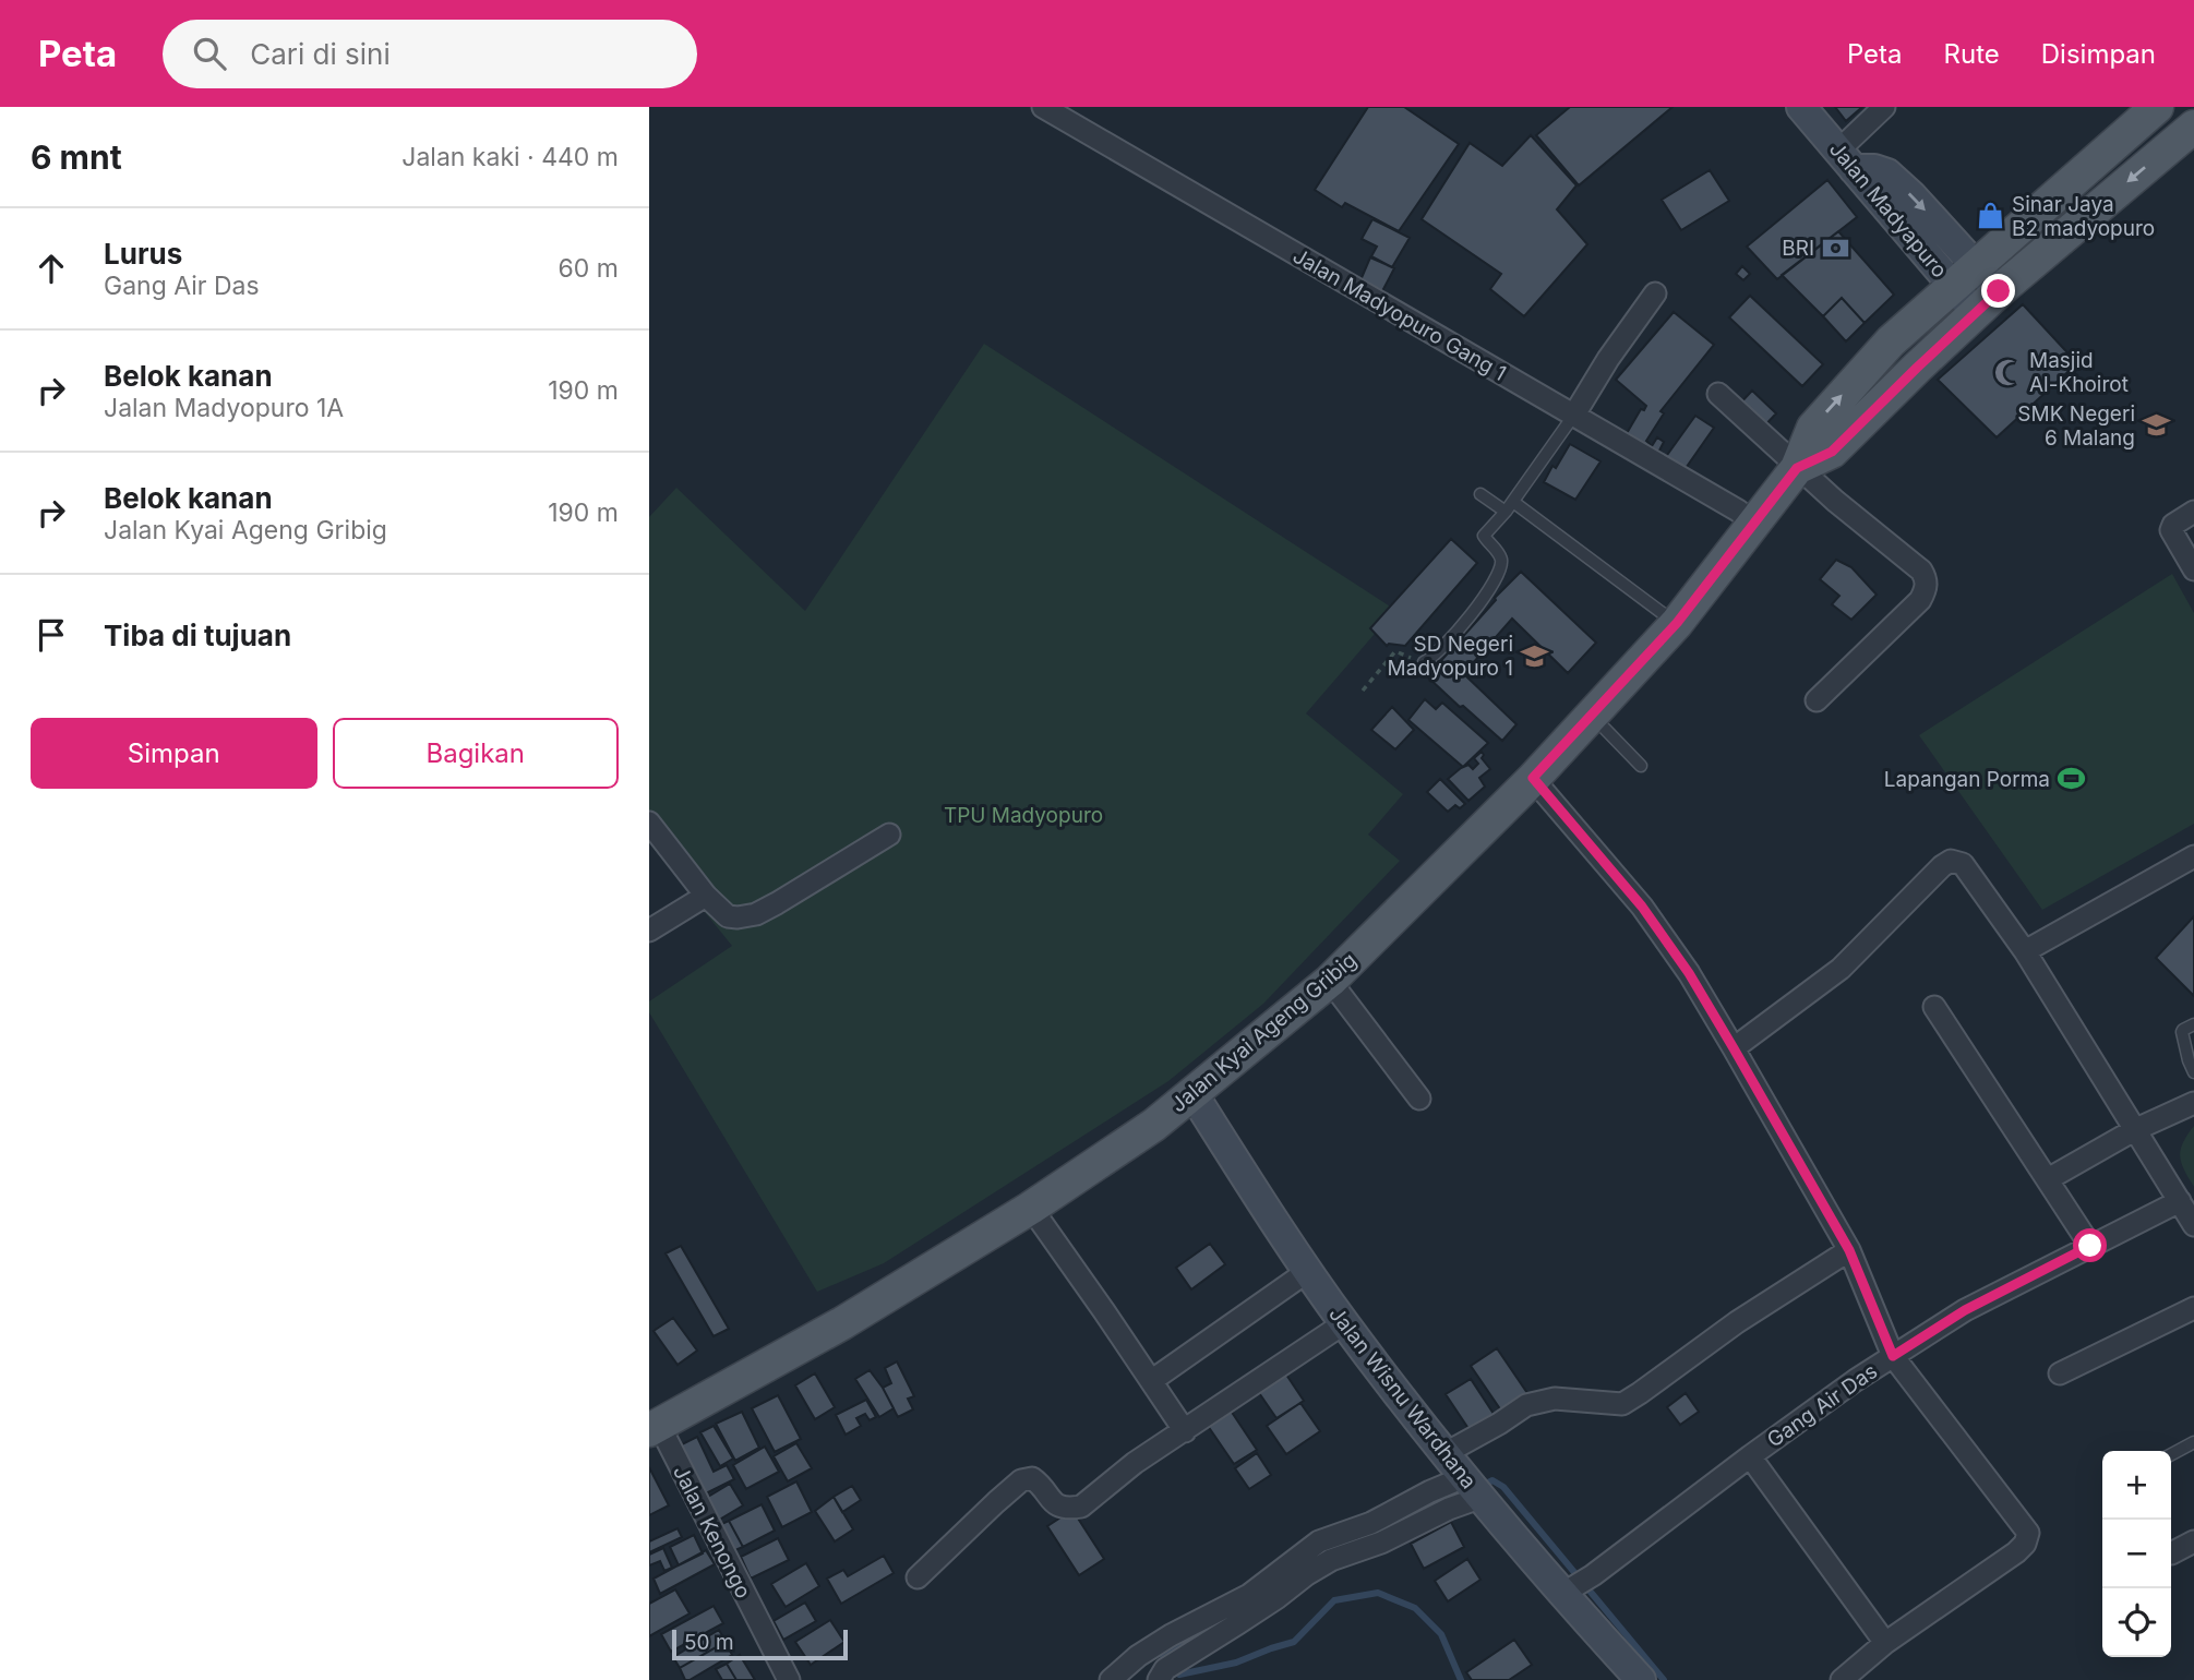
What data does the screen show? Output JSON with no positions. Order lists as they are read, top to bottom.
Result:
{
  "streets": {
    "main road": ["Jalan Kyai Ageng Gribig"],
    "street": [
      "Jalan Madyapuro",
      "Jalan Madyopuro Gang 1",
      "Jalan Wisnu Wardhana",
      "Gang Air Das",
      "Jalan Kenongo"
    ]
  },
  "crossings": [
    ["Jalan Madyapuro", "Jalan Kyai Ageng Gribig"],
    ["Jalan Madyopuro Gang 1", "Jalan Kyai Ageng Gribig"],
    ["Jalan Kyai Ageng Gribig", "Jalan Wisnu Wardhana"],
    ["Jalan Kyai Ageng Gribig", "Jalan Kenongo"],
    ["Jalan Wisnu Wardhana", "Gang Air Das"]
  ],
  "parks": ["TPU Madyopuro"],
  "places": {
    "shop": ["Sinar Jaya B2 madyopuro"],
    "bank": ["BRI"],
    "mosque": ["Masjid Al-Khoirot"],
    "school or university": ["SMK Negeri 6 Malang", "SD Negeri Madyopuro 1"],
    "sports": ["Lapangan Porma"]
  },
  "scale_bar": "50 m",
  "page": {
    "header": "Peta",
    "search": "Cari di sini",
    "nav": ["Peta", "Rute", "Disimpan"],
    "heading": ["6 mnt", "Jalan kaki · 440 m"],
    "list": [
      ["Lurus", "Gang Air Das", "60 m"],
      ["Belok kanan", "Jalan Madyopuro 1A", "190 m"],
      ["Belok kanan", "Jalan Kyai Ageng Gribig", "190 m"],
      "Tiba di tujuan"
    ],
    "buttons": ["Simpan", "Bagikan"],
    "map_buttons": ["+", "−"],
    "scale": "50 m"
  }
}
